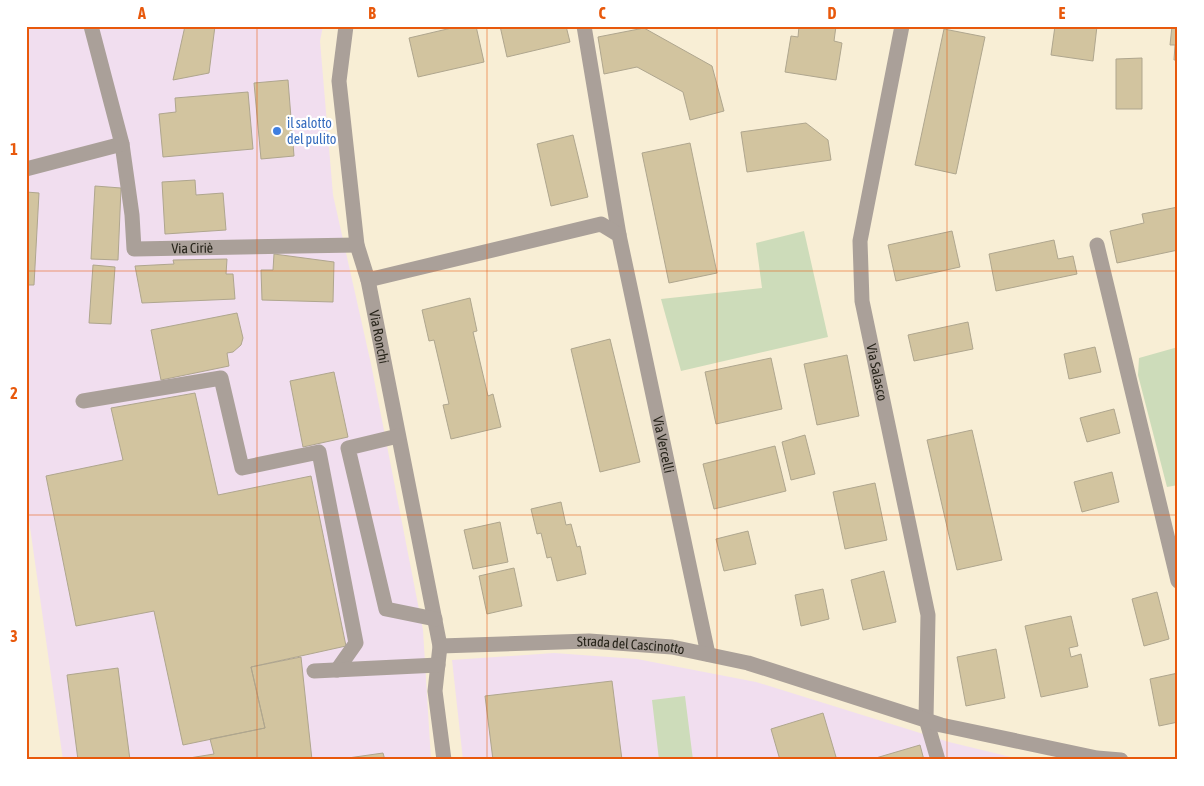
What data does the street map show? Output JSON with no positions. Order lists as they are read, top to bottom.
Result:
{
  "streets": {
    "street": [
      "Via Ciriè",
      "Via Ronchi",
      "Via Salasco",
      "Via Vercelli",
      "Strada del Cascinotto"
    ]
  },
  "crossings": [
    ["Via Ciriè", "Via Ronchi"],
    ["Via Ronchi", "Strada del Cascinotto"],
    ["Via Salasco", "Strada del Cascinotto"],
    ["Via Vercelli", "Strada del Cascinotto"]
  ],
  "places": ["il salotto del pulito"],
  "grid": {
    "columns": [
      "A",
      "B",
      "C",
      "D",
      "E"
    ],
    "rows": ["1", "2", "3"]
  }
}
